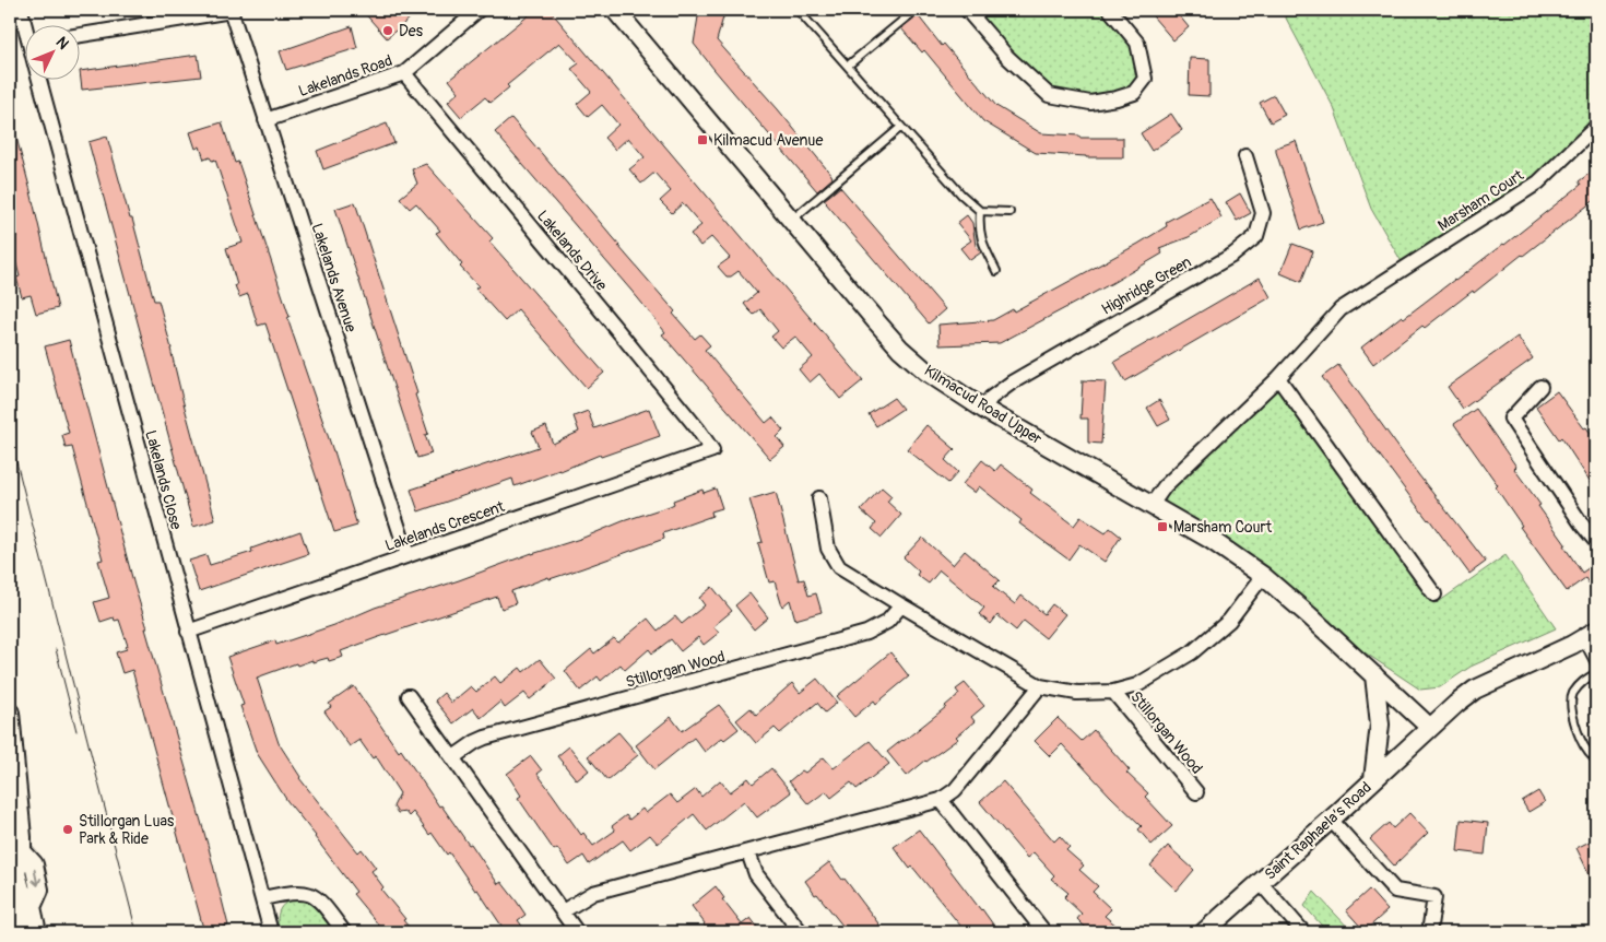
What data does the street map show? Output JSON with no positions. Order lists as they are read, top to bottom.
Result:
{
  "streets": {
    "street": [
      "Lakelands Road",
      "Marsham Court",
      "Lakelands Drive",
      "Lakelands Avenue",
      "Highridge Green",
      "Kilmacud Road Upper",
      "Lakelands Close",
      "Lakelands Crescent",
      "Stillorgan Wood",
      "Saint Raphaela’s Road"
    ]
  },
  "crossings": [
    ["Lakelands Road", "Lakelands Drive"],
    ["Lakelands Road", "Lakelands Avenue"],
    ["Marsham Court", "Kilmacud Road Upper"],
    ["Lakelands Drive", "Lakelands Crescent"],
    ["Lakelands Avenue", "Lakelands Crescent"],
    ["Highridge Green", "Kilmacud Road Upper"],
    ["Kilmacud Road Upper", "Stillorgan Wood"],
    ["Kilmacud Road Upper", "Saint Raphaela’s Road"],
    ["Lakelands Close", "Lakelands Crescent"]
  ],
  "places": {
    "other": ["Des", "Stillorgan Luas Park & Ride"],
    "transit": ["Kilmacud Avenue", "Marsham Court"]
  },
  "north": "top right"
}
